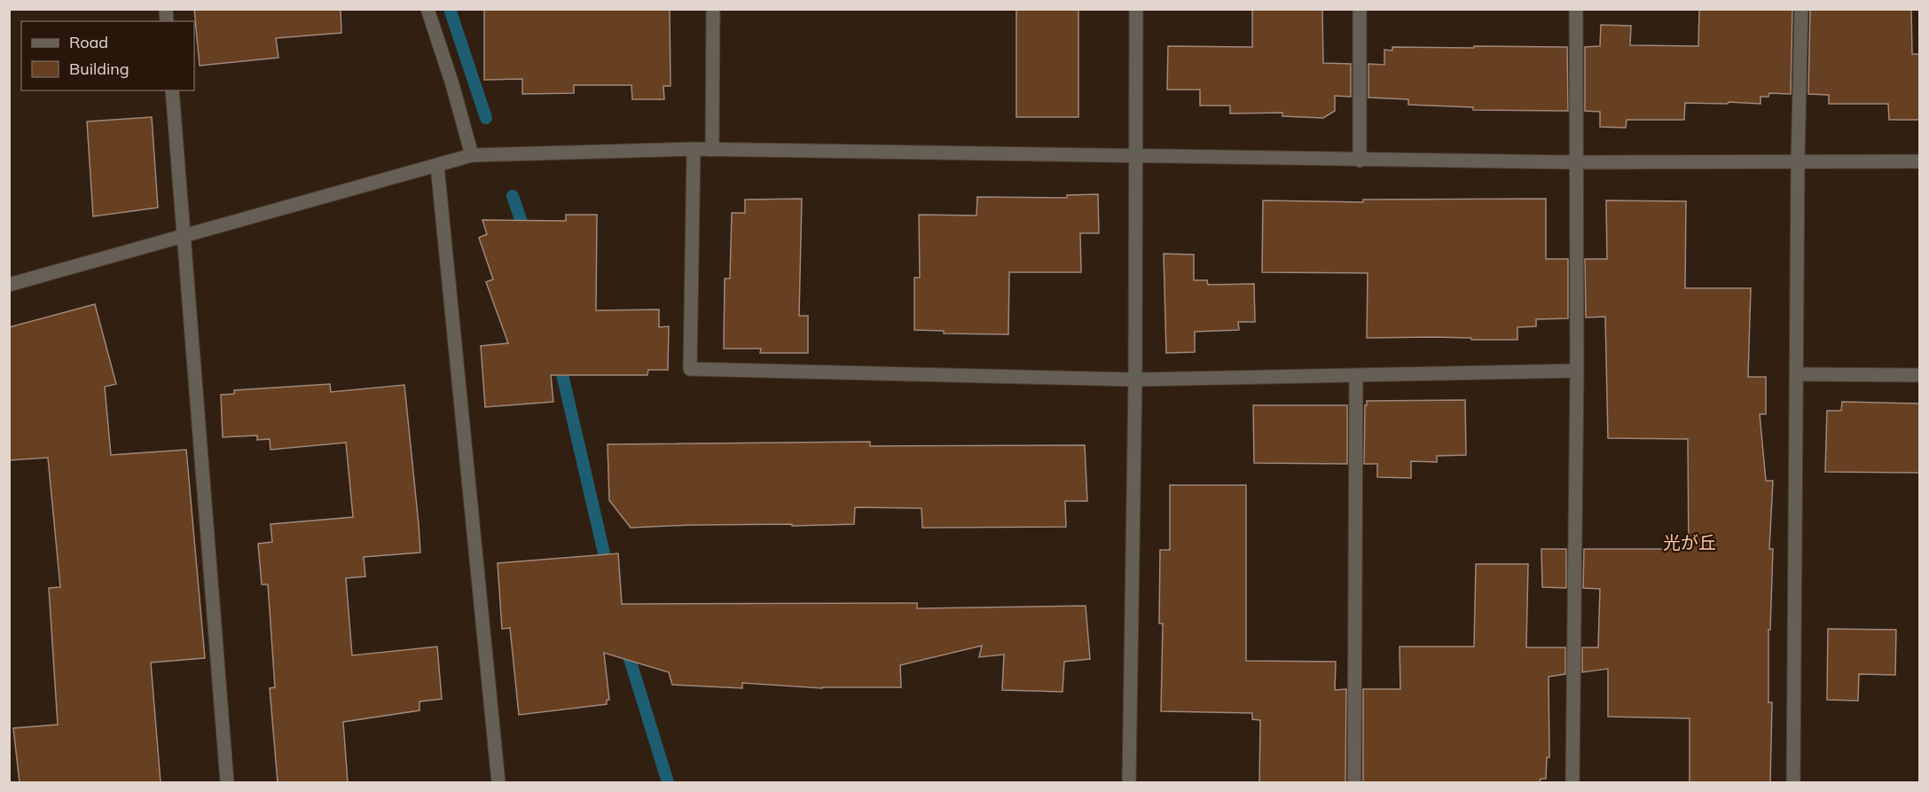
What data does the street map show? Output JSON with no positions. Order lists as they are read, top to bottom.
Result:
{
  "districts": ["光が丘"],
  "legend": ["Road", "Building"]
}
